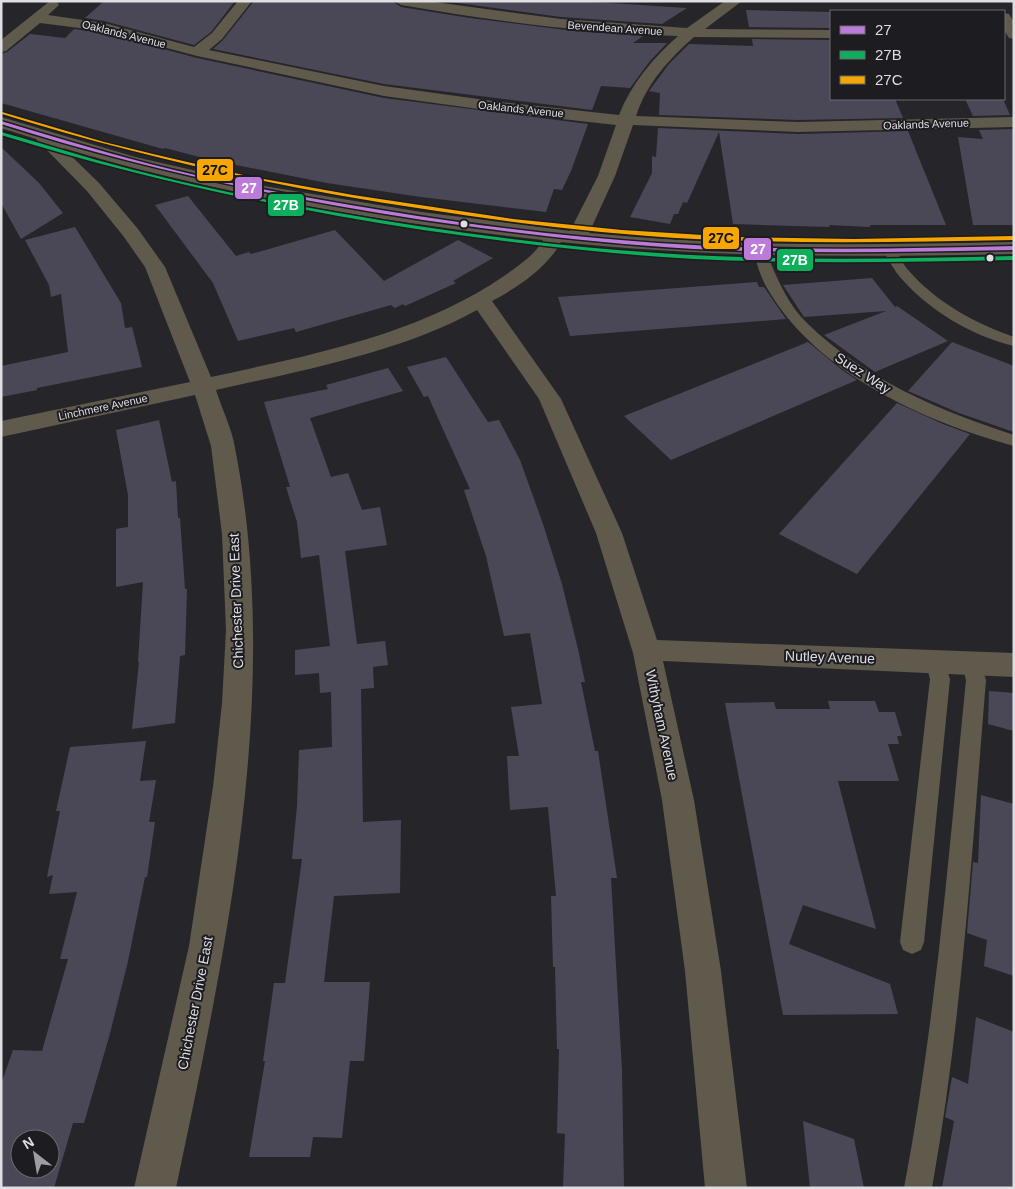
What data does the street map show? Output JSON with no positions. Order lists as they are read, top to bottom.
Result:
{
  "streets": {
    "street": [
      "Bevendean Avenue",
      "Oaklands Avenue",
      "Linchmere Avenue",
      "Chichester Drive East",
      "Nutley Avenue",
      "Withyham Avenue"
    ],
    "lane": ["Suez Way"]
  },
  "crossings": [
    ["Linchmere Avenue", "Chichester Drive East"],
    ["Linchmere Avenue", "Withyham Avenue"],
    ["Nutley Avenue", "Withyham Avenue"]
  ],
  "lines": ["transit line 27C", "transit line 27", "transit line 27B"],
  "legend": ["27", "27B", "27C"],
  "north": "top left"
}
